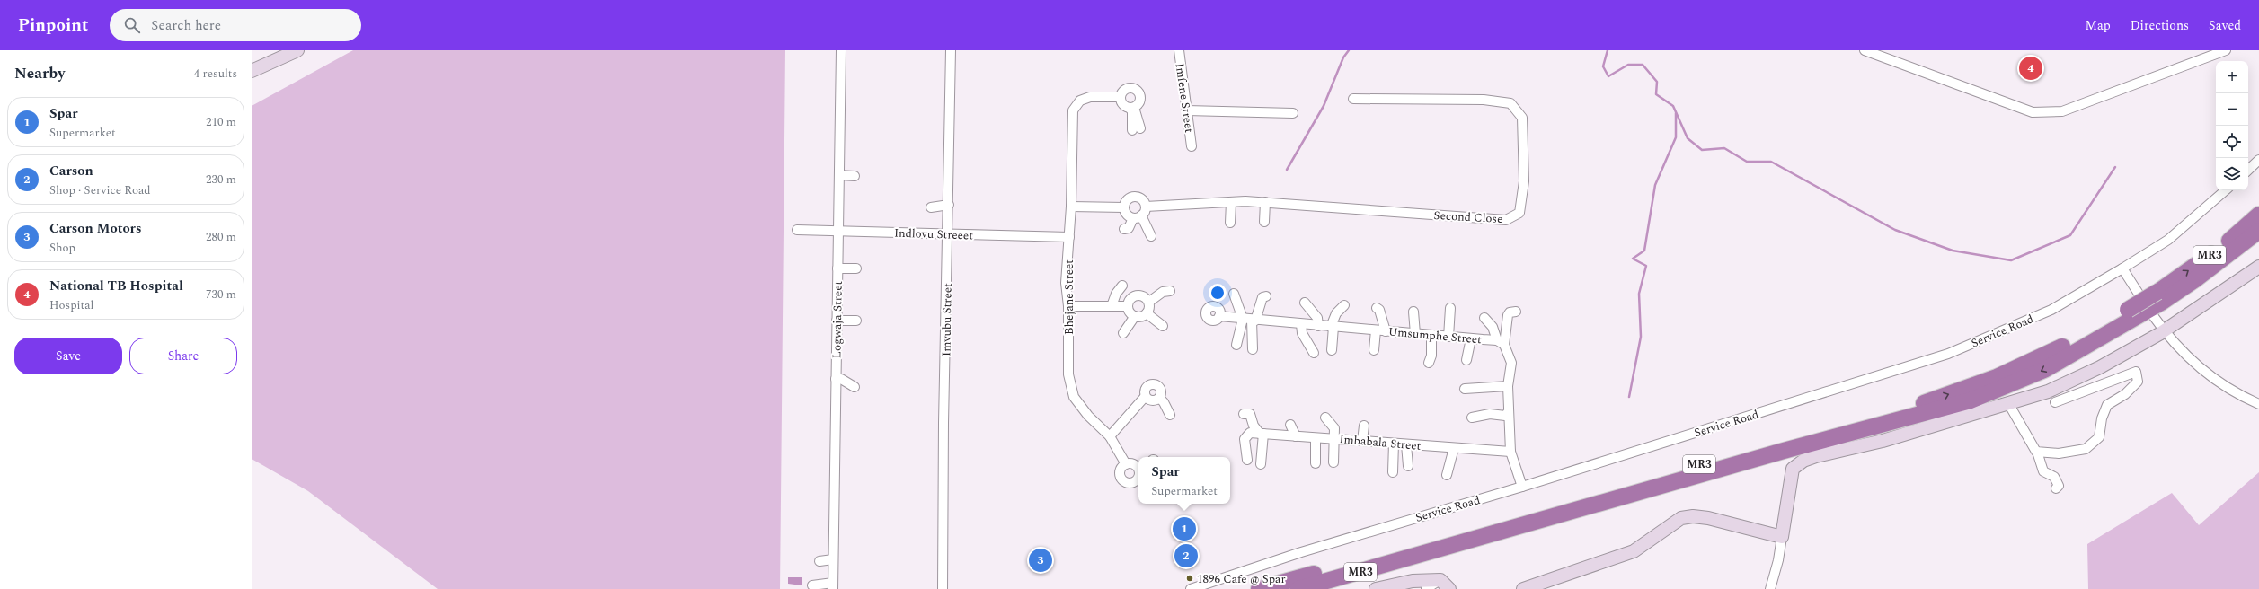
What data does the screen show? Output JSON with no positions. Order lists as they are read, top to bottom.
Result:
{
  "streets": {
    "highway": ["MR3"],
    "street": [
      "Imfene Street",
      "Second Close",
      "Indlovu Streeet",
      "Bhejane Street",
      "Logwaja Street",
      "Imvubu Street",
      "Service Road",
      "Umsumphe Street",
      "Imbabala Street"
    ]
  },
  "crossings": [
    ["Indlovu Streeet", "Bhejane Street"],
    ["Indlovu Streeet", "Logwaja Street"],
    ["Indlovu Streeet", "Imvubu Street"]
  ],
  "places": ["1896 Cafe @ Spar"],
  "page": {
    "header": "Pinpoint",
    "search": "Search here",
    "nav": ["Map", "Directions", "Saved"],
    "heading": ["Nearby", "4 results"],
    "pins": [
      "4",
      "1",
      "2",
      "3"
    ],
    "map_buttons": ["+", "−"],
    "list": [
      {
        "mark": "1",
        "name": "Spar",
        "note": "Supermarket",
        "value": "210 m"
      },
      {
        "mark": "2",
        "name": "Carson",
        "note": "Shop · Service Road",
        "value": "230 m"
      },
      {
        "mark": "3",
        "name": "Carson Motors",
        "note": "Shop",
        "value": "280 m"
      },
      {
        "mark": "4",
        "name": "National TB Hospital",
        "note": "Hospital",
        "value": "730 m"
      }
    ],
    "buttons": ["Save", "Share"],
    "popup": ["Spar", "Supermarket"]
  }
}
